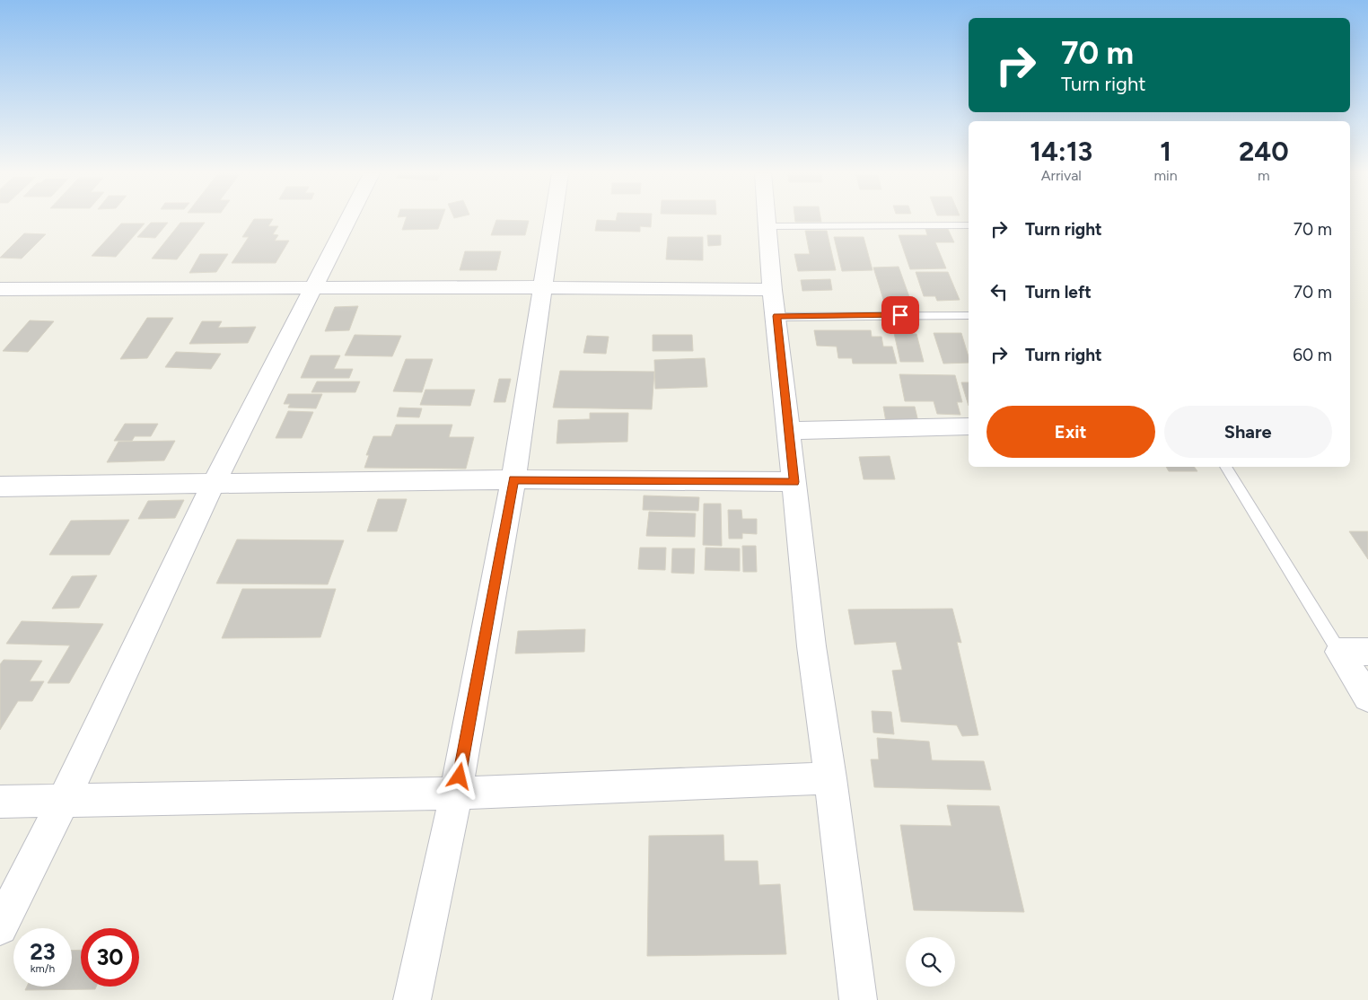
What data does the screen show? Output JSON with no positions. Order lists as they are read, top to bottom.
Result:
{
  "page": {
    "turn": ["70 m", "Turn right"],
    "eta": [
      "14:13",
      "Arrival",
      "1",
      "min",
      "240",
      "m"
    ],
    "list": [
      {
        "name": "Turn right",
        "value": "70 m"
      },
      {
        "name": "Turn left",
        "value": "70 m"
      },
      {
        "name": "Turn right",
        "value": "60 m"
      }
    ],
    "buttons": ["Exit", "Share"],
    "speed": "23 km/h",
    "limit": "30"
  }
}
